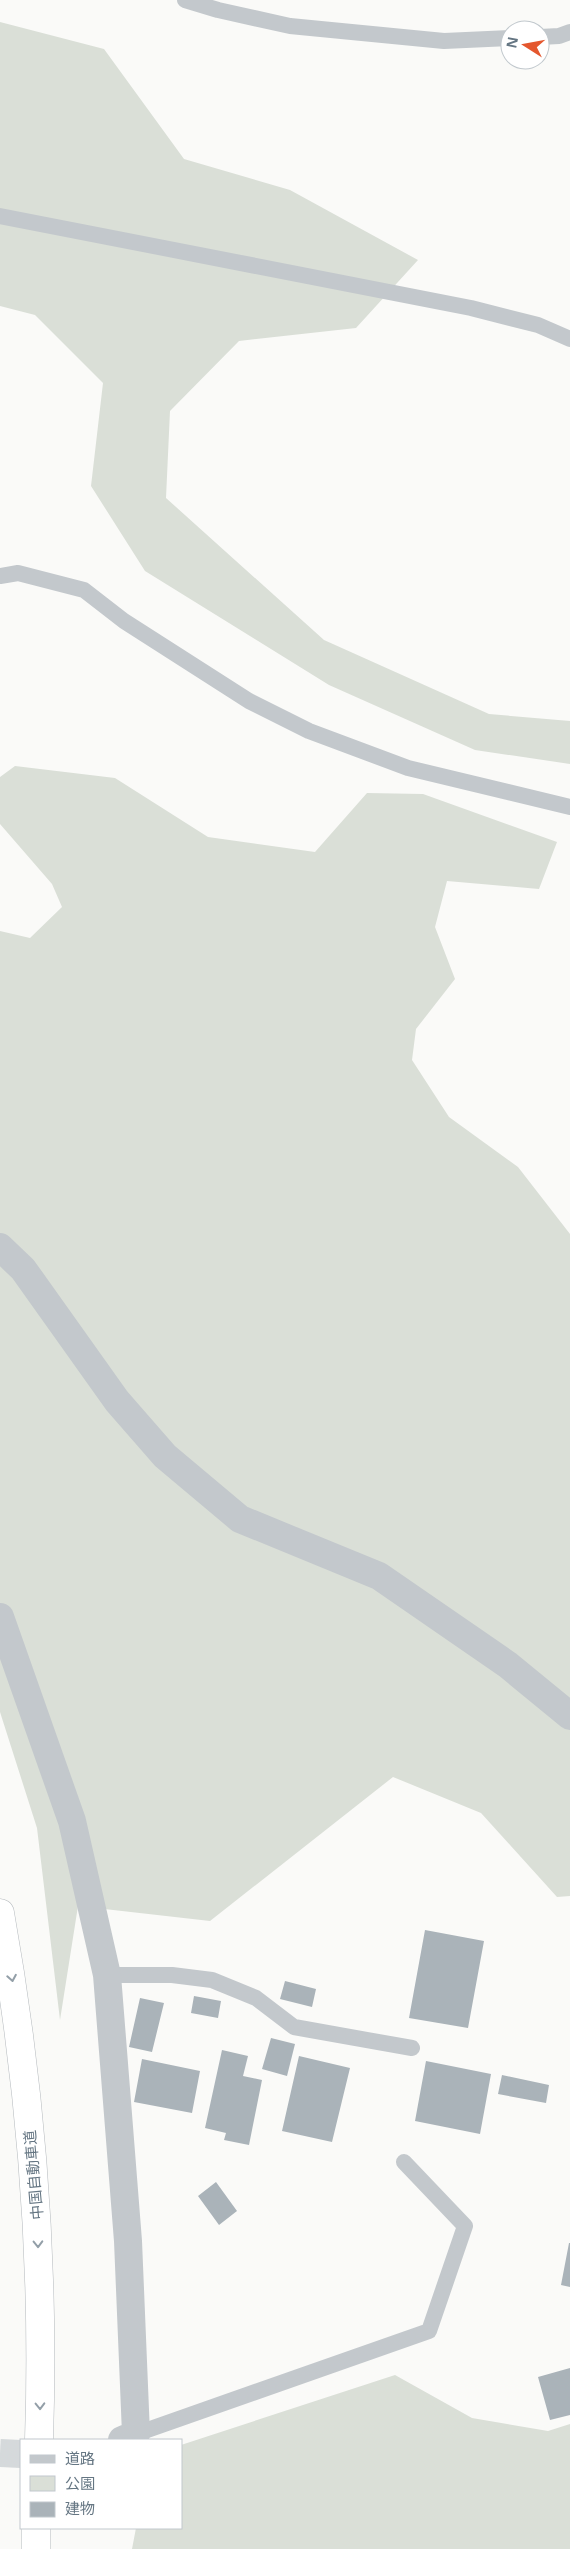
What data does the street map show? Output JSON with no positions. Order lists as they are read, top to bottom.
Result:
{
  "streets": {
    "highway": ["中国自動車道"]
  },
  "one_way": ["中国自動車道"],
  "legend": ["道路", "公園", "建物"],
  "north": "left"
}
